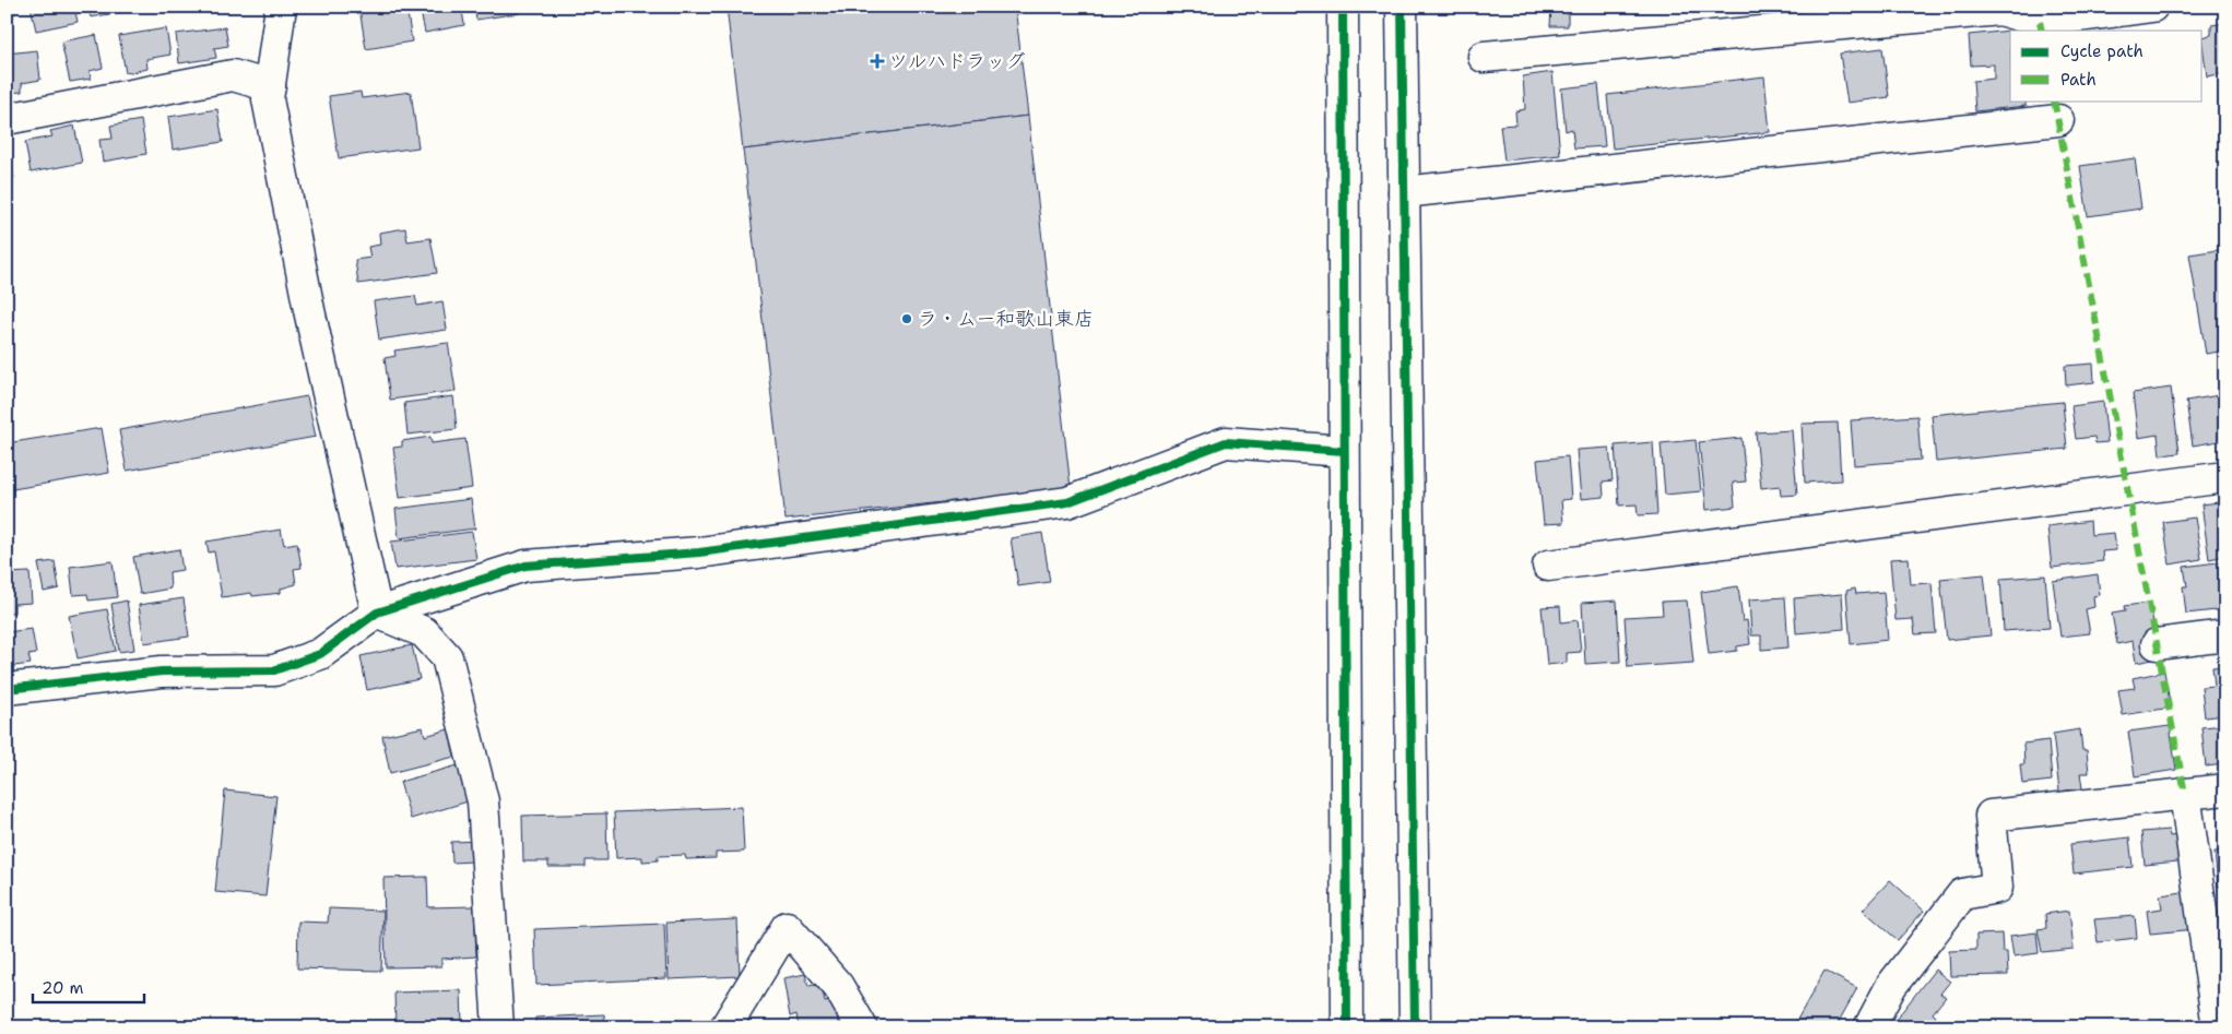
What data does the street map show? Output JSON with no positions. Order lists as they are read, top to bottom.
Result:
{
  "places": {
    "health": ["ツルハドラッグ"],
    "other": ["ラ・ムー和歌山東店"]
  },
  "legend": ["Cycle path", "Path"],
  "scale_bar": "20 m"
}
